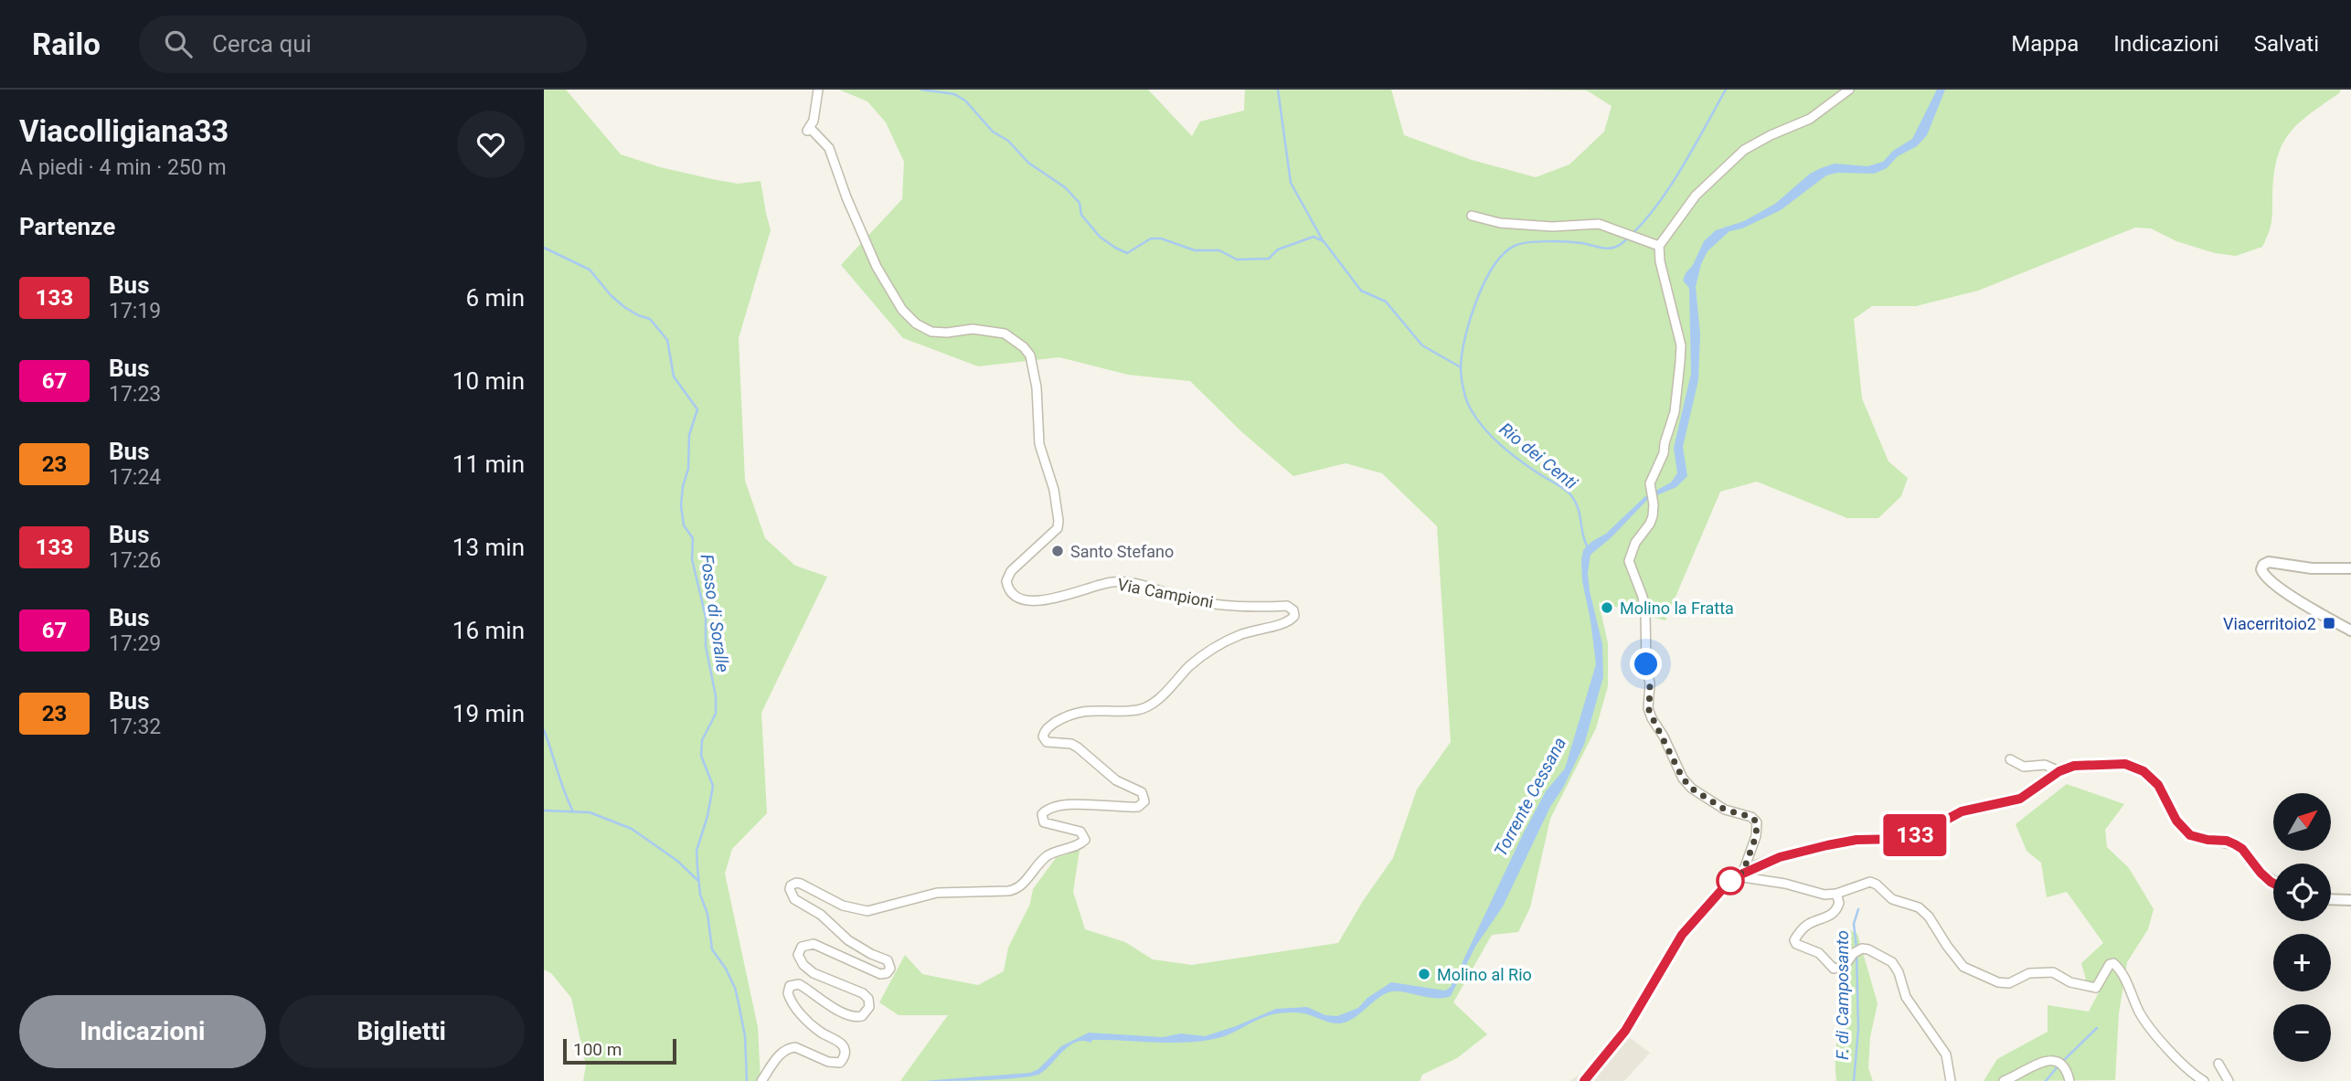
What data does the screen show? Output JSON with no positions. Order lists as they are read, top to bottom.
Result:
{
  "streets": {
    "street": ["Via Campioni"]
  },
  "water": [
    "Rio dei Centi",
    "Fosso di Soralle",
    "Torrente Cessana",
    "F. di Camposanto"
  ],
  "places": {
    "other": ["Santo Stefano", "Molino la Fratta", "Molino al Rio"],
    "transit": ["Viacerritoio2"]
  },
  "lines": ["bus line 133"],
  "scale_bar": "100 m",
  "north": "top right",
  "page": {
    "header": "Railo",
    "search": "Cerca qui",
    "nav": ["Mappa", "Indicazioni", "Salvati"],
    "heading": [
      ["Viacolligiana33", "A piedi · 4 min · 250 m"],
      "Partenze"
    ],
    "on_map": "133",
    "list": [
      {
        "mark": "133",
        "name": "Bus",
        "note": "17:19",
        "value": "6 min"
      },
      {
        "mark": "67",
        "name": "Bus",
        "note": "17:23",
        "value": "10 min"
      },
      {
        "mark": "23",
        "name": "Bus",
        "note": "17:24",
        "value": "11 min"
      },
      {
        "mark": "133",
        "name": "Bus",
        "note": "17:26",
        "value": "13 min"
      },
      {
        "mark": "67",
        "name": "Bus",
        "note": "17:29",
        "value": "16 min"
      },
      {
        "mark": "23",
        "name": "Bus",
        "note": "17:32",
        "value": "19 min"
      }
    ],
    "map_buttons": ["+", "−"],
    "buttons": ["Indicazioni", "Biglietti"],
    "scale": "100 m"
  }
}
